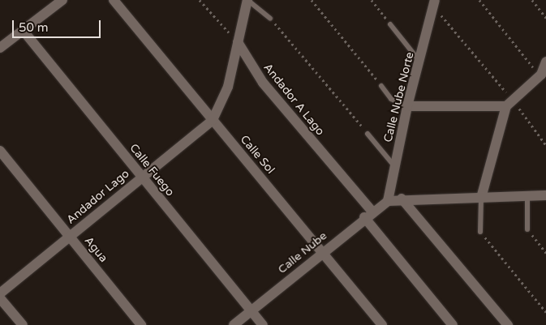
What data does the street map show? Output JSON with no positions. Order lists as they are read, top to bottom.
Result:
{
  "streets": {
    "street": [
      "Calle Nube Norte",
      "Andador A Lago",
      "Calle Sol",
      "Calle Fuego",
      "Andador Lago",
      "Agua",
      "Calle Nube"
    ]
  },
  "crossings": [
    ["Calle Nube Norte", "Calle Nube"],
    ["Andador A Lago", "Calle Nube"],
    ["Calle Sol", "Andador Lago"],
    ["Calle Sol", "Calle Nube"],
    ["Calle Fuego", "Andador Lago"],
    ["Calle Fuego", "Calle Nube"],
    ["Andador Lago", "Agua"]
  ],
  "scale_bar": "50 m"
}
